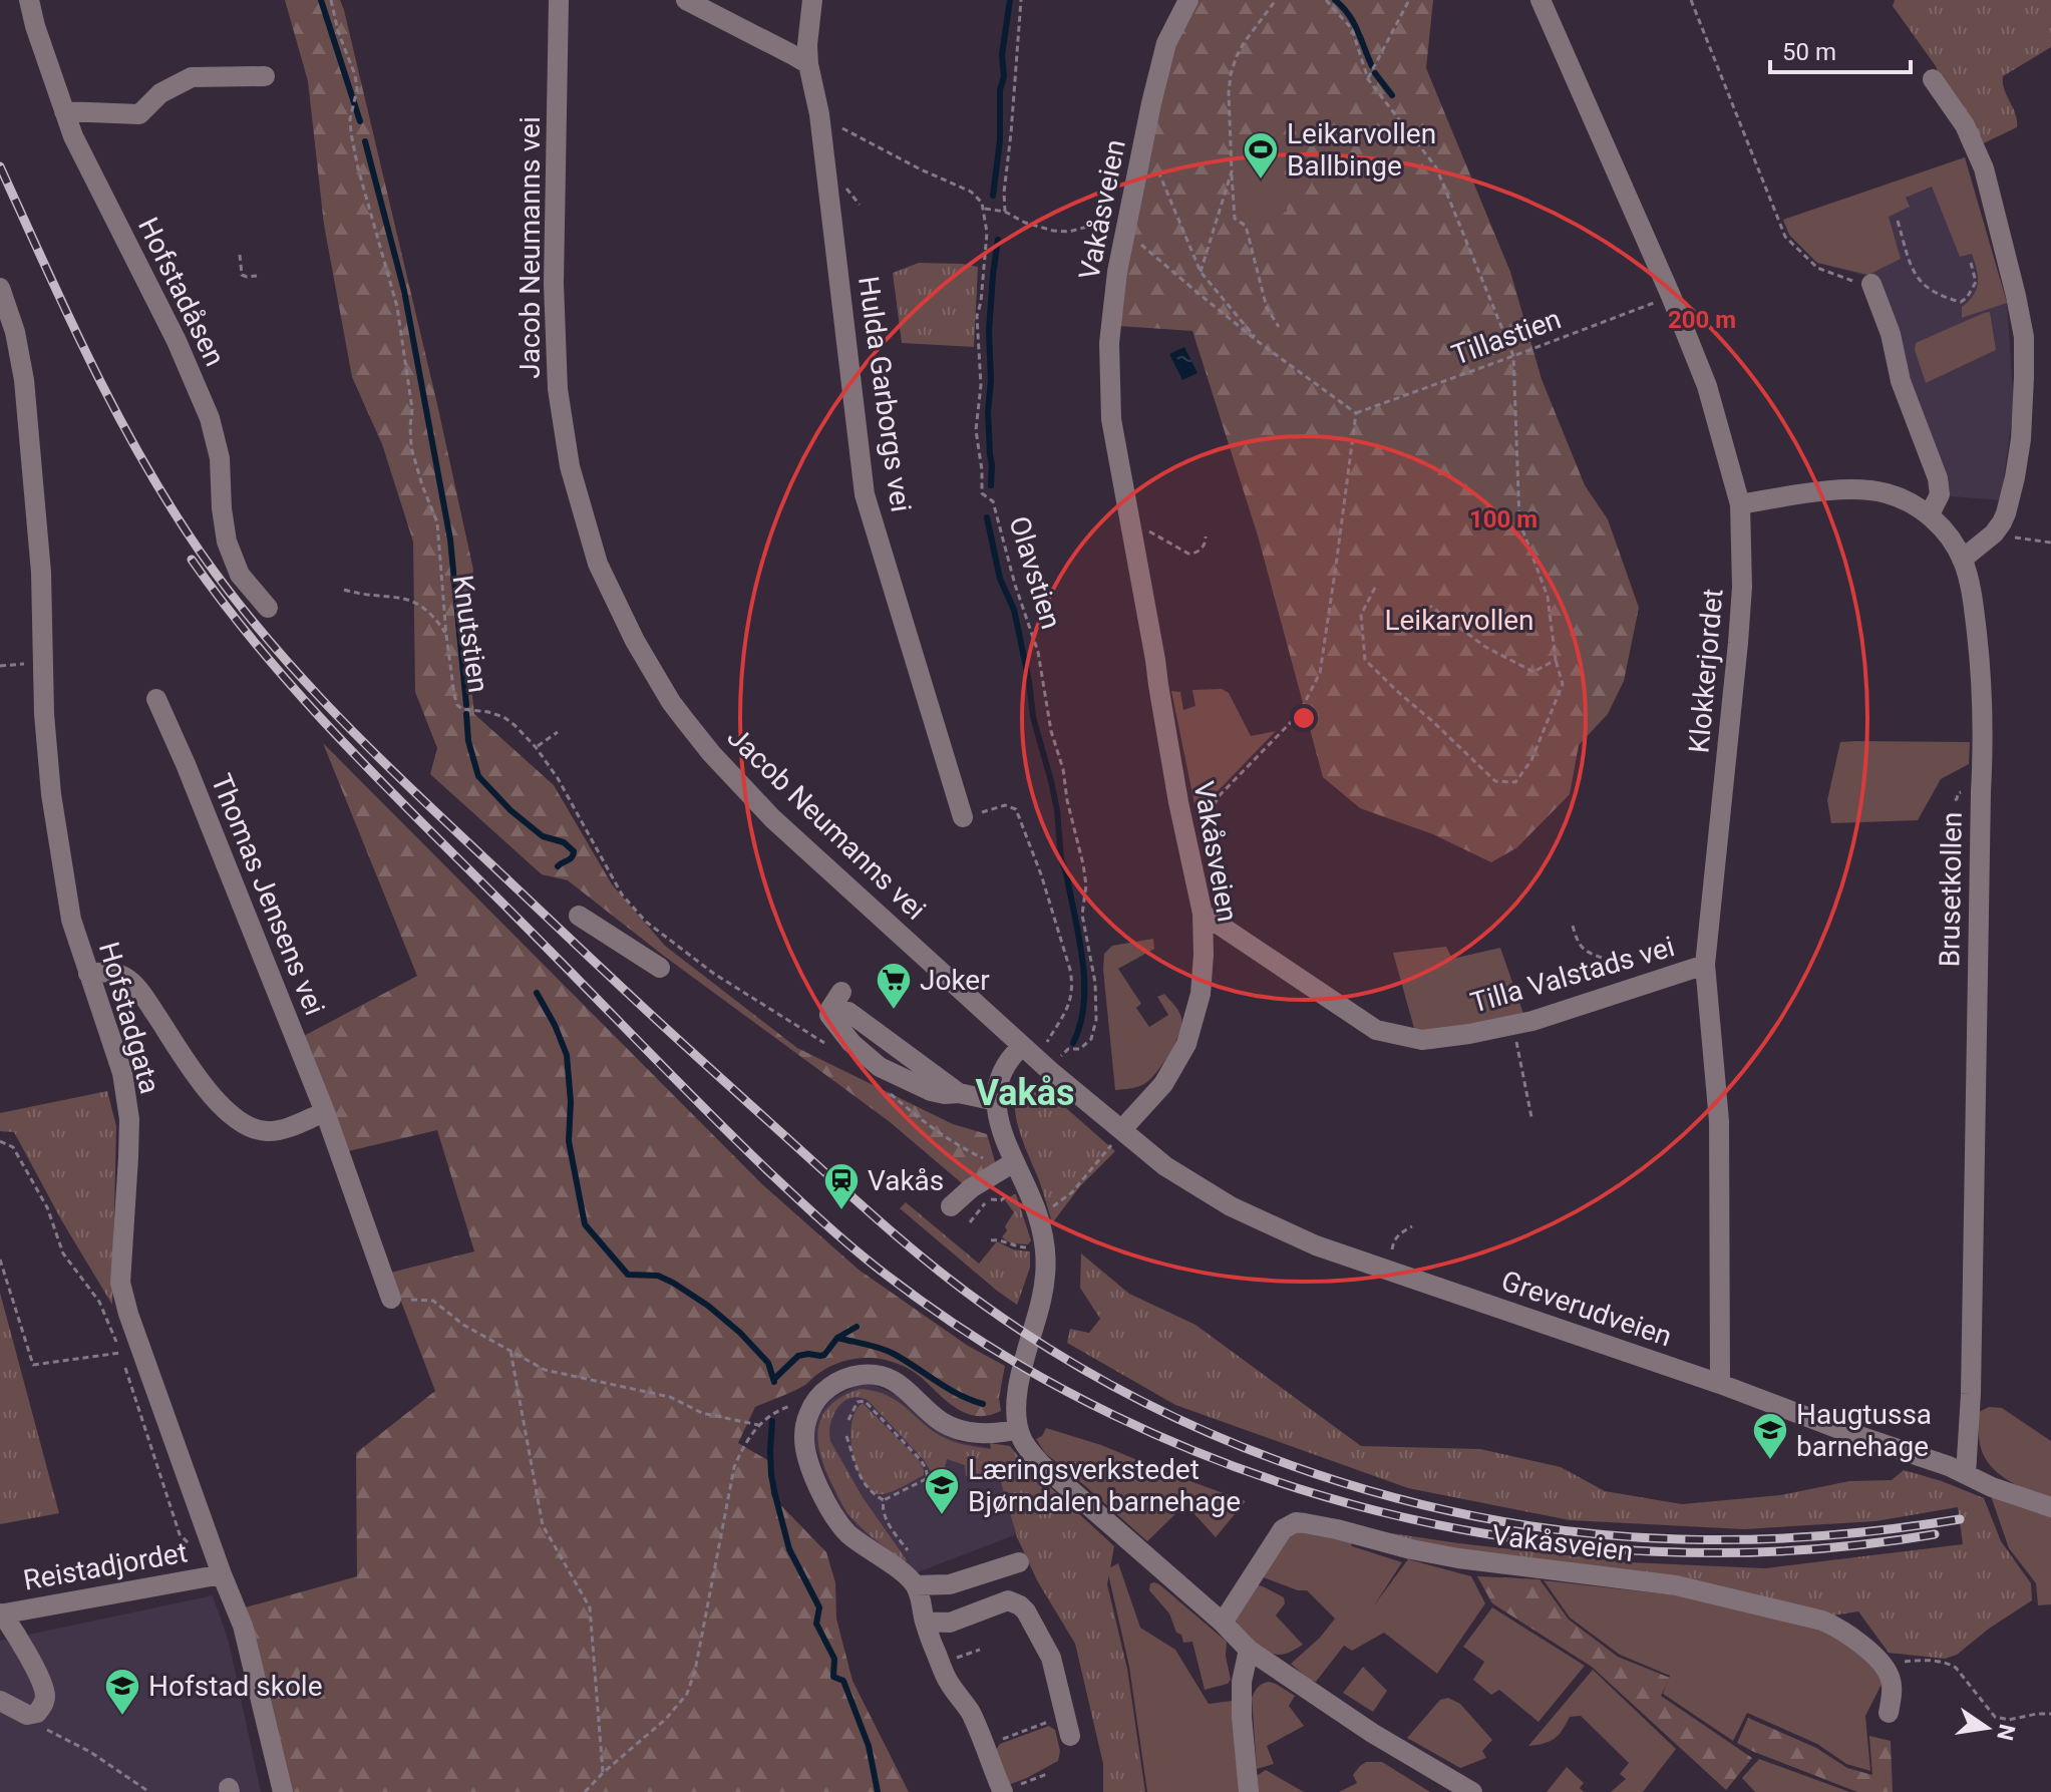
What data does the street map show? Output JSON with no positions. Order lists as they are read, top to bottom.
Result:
{
  "streets": {
    "street": [
      "Vakåsveien",
      "Jacob Neumanns vei",
      "Hofstadåsen",
      "Hulda Garborgs vei",
      "Klokkerjordet",
      "Brusetkollen",
      "Thomas Jensens vei",
      "Tilla Valstads vei",
      "Hofstadgata",
      "Greverudveien",
      "Reistadjordet"
    ],
    "path": ["Tillastien", "Olavstien", "Knutstien"]
  },
  "crossings": [
    ["Vakåsveien", "Tilla Valstads vei"],
    ["Vakåsveien", "Greverudveien"],
    ["Tillastien", "Klokkerjordet"],
    ["Klokkerjordet", "Brusetkollen"],
    ["Klokkerjordet", "Tilla Valstads vei"],
    ["Klokkerjordet", "Greverudveien"],
    ["Brusetkollen", "Greverudveien"],
    ["Hofstadgata", "Reistadjordet"]
  ],
  "districts": ["Vakås"],
  "parks": ["Leikarvollen"],
  "places": {
    "sports": ["Leikarvollen Ballbinge"],
    "supermarket": ["Joker"],
    "station": ["Vakås"],
    "school or university": ["Haugtussa barnehage", "Læringsverkstedet Bjørndalen barnehage", "Hofstad skole"]
  },
  "scale_bar": "50 m",
  "north": "right",
  "rings": ["200 m", "100 m"]
}
